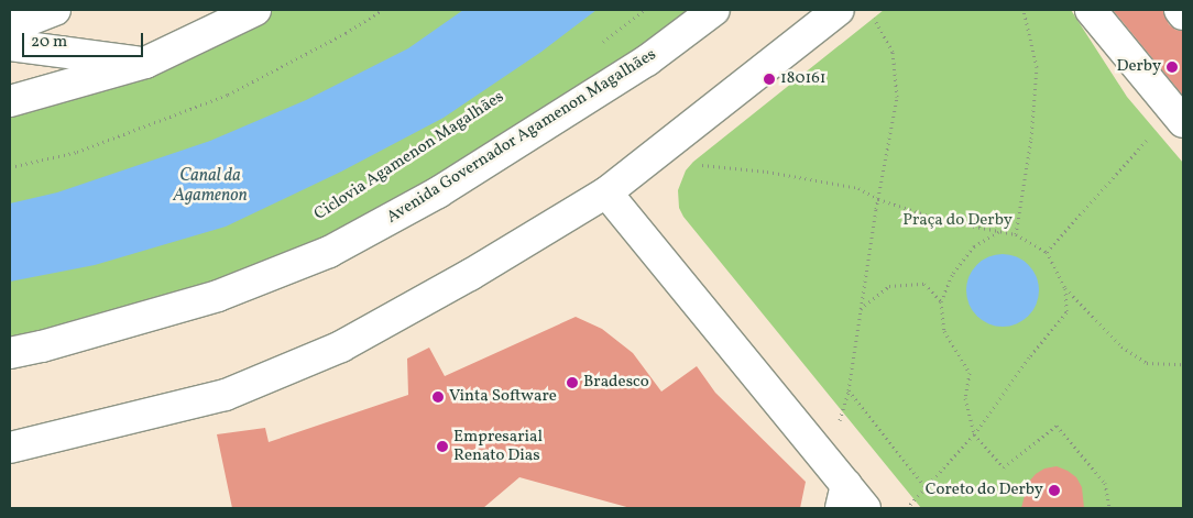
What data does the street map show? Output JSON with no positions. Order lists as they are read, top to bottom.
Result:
{
  "streets": {
    "main road": ["Avenida Governador Agamenon Magalhães"]
  },
  "water": ["Canal da Agamenon"],
  "parks": ["Praça do Derby"],
  "places": [
    "Derby",
    "180161",
    "Bradesco",
    "Vinta Software",
    "Empresarial Renato Dias",
    "Coreto do Derby"
  ],
  "scale_bar": "20 m"
}
